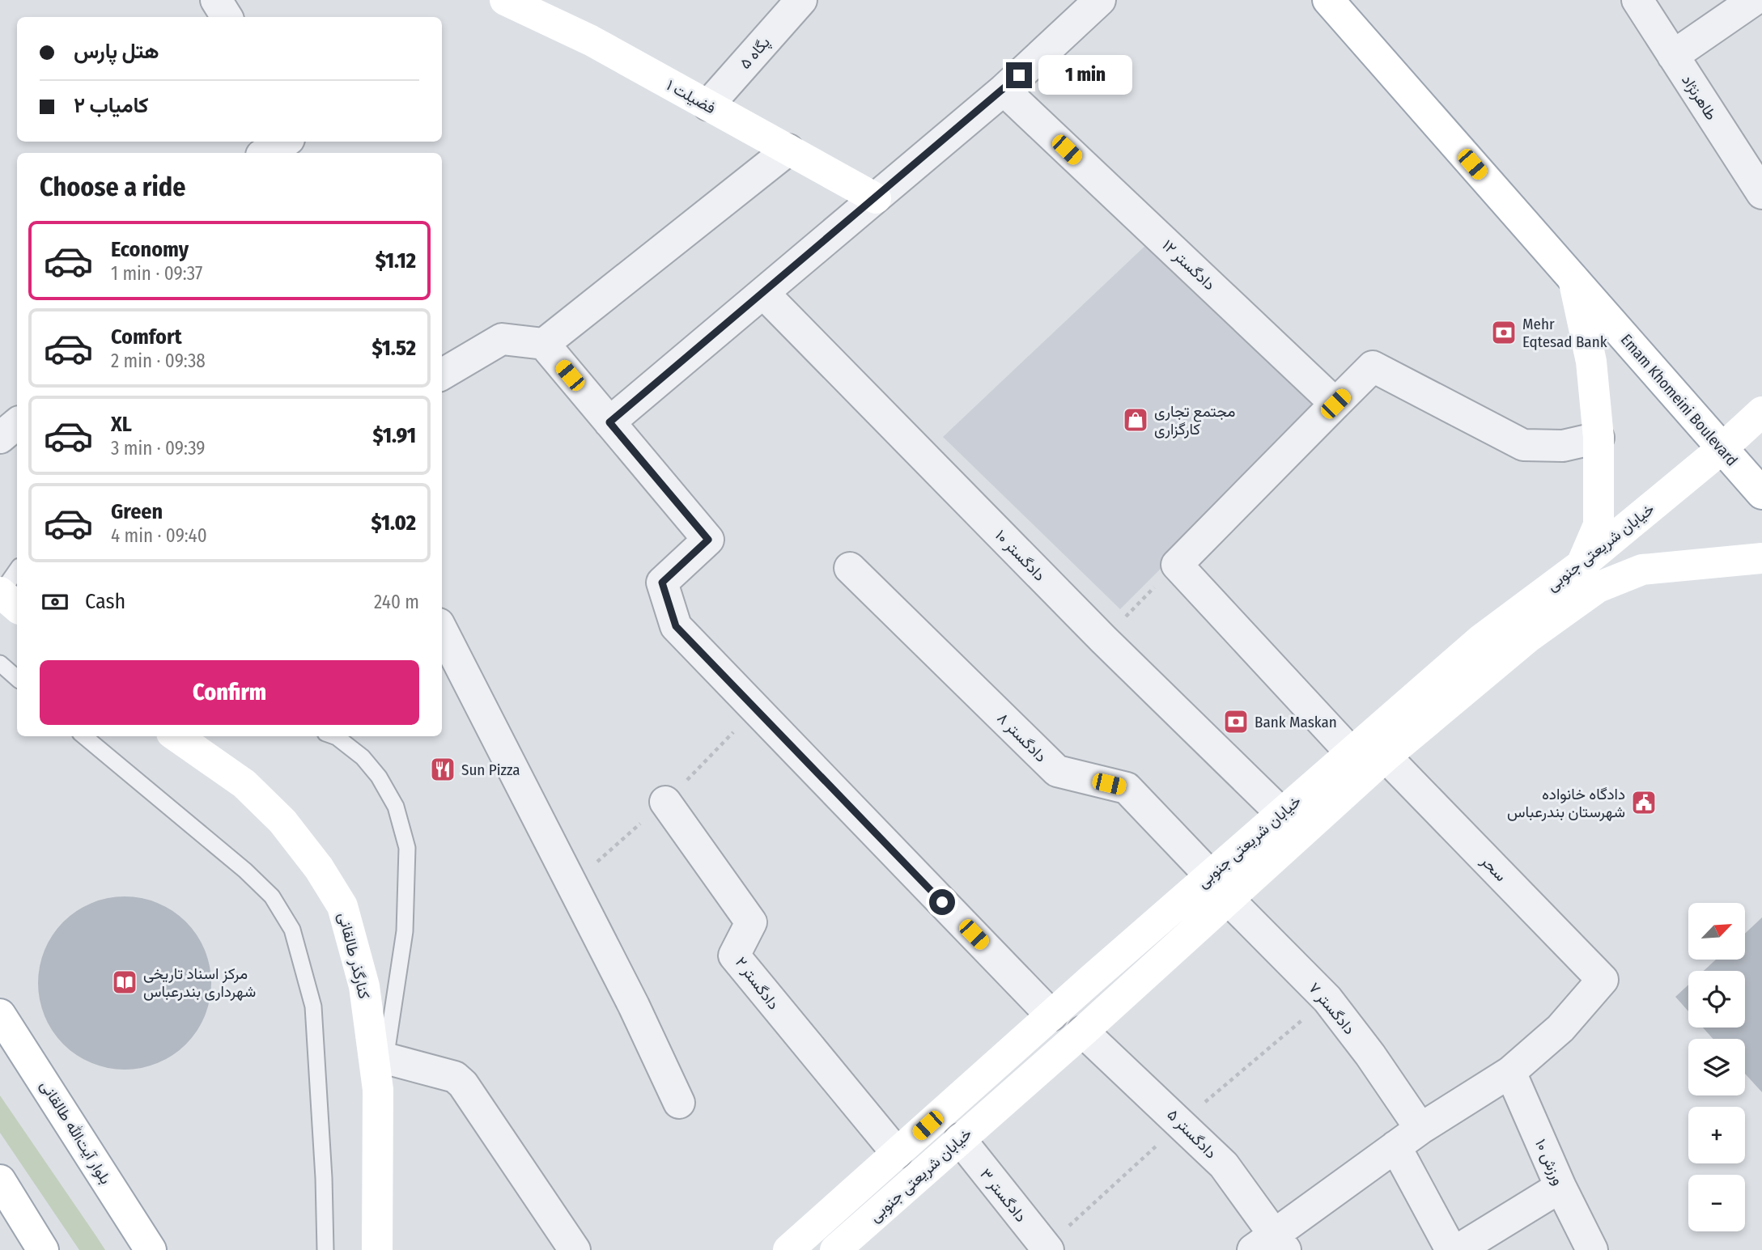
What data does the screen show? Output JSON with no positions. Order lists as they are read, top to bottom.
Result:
{
  "streets": {
    "main road": [
      "فضیلت ۱",
      "Emam Khomeini Boulevard",
      "خیابان شریعتی جنوبی",
      "کنارگذر طالقانی",
      "بلوار آیت‌الله طالقانی"
    ],
    "street": [
      "پگاه ۵",
      "طاهرنژاد",
      "دادگستر ۱۲",
      "دادگستر ۱۰",
      "دادگستر ۸",
      "سحر",
      "دادگستر ۲",
      "دادگستر ۷",
      "دادگستر ۵",
      "ورزش ۱۰",
      "دادگستر ۳"
    ]
  },
  "crossings": [
    ["پگاه ۵", "فضیلت ۱"],
    ["Emam Khomeini Boulevard", "خیابان شریعتی جنوبی"],
    ["خیابان شریعتی جنوبی", "دادگستر ۱۰"],
    ["خیابان شریعتی جنوبی", "دادگستر ۸"],
    ["خیابان شریعتی جنوبی", "سحر"],
    ["خیابان شریعتی جنوبی", "دادگستر ۲"],
    ["خیابان شریعتی جنوبی", "دادگستر ۷"],
    ["خیابان شریعتی جنوبی", "دادگستر ۵"],
    ["خیابان شریعتی جنوبی", "دادگستر ۳"],
    ["سحر", "ورزش ۱۰"]
  ],
  "places": {
    "bank": ["Mehr Eqtesad Bank", "Bank Maskan"],
    "shop": ["مجتمع تجاری کارگزاری"],
    "restaurant": ["Sun Pizza"],
    "public building": ["دادگاه خانواده شهرستان بندرعباس"],
    "library": ["مرکز اسناد تاریخی شهرداری بندرعباس"]
  },
  "north": "top right",
  "page": {
    "banner": ["هتل پارس", "کامیاب ۲"],
    "bubble": "1 min",
    "heading": "Choose a ride",
    "list": [
      {
        "name": "Economy",
        "note": "1 min · 09:37",
        "value": "$1.12"
      },
      {
        "name": "Comfort",
        "note": "2 min · 09:38",
        "value": "$1.52"
      },
      {
        "name": "XL",
        "note": "3 min · 09:39",
        "value": "$1.91"
      },
      {
        "name": "Green",
        "note": "4 min · 09:40",
        "value": "$1.02"
      }
    ],
    "pay": ["Cash", "240 m"],
    "buttons": "Confirm",
    "map_buttons": ["+", "−"]
  }
}
